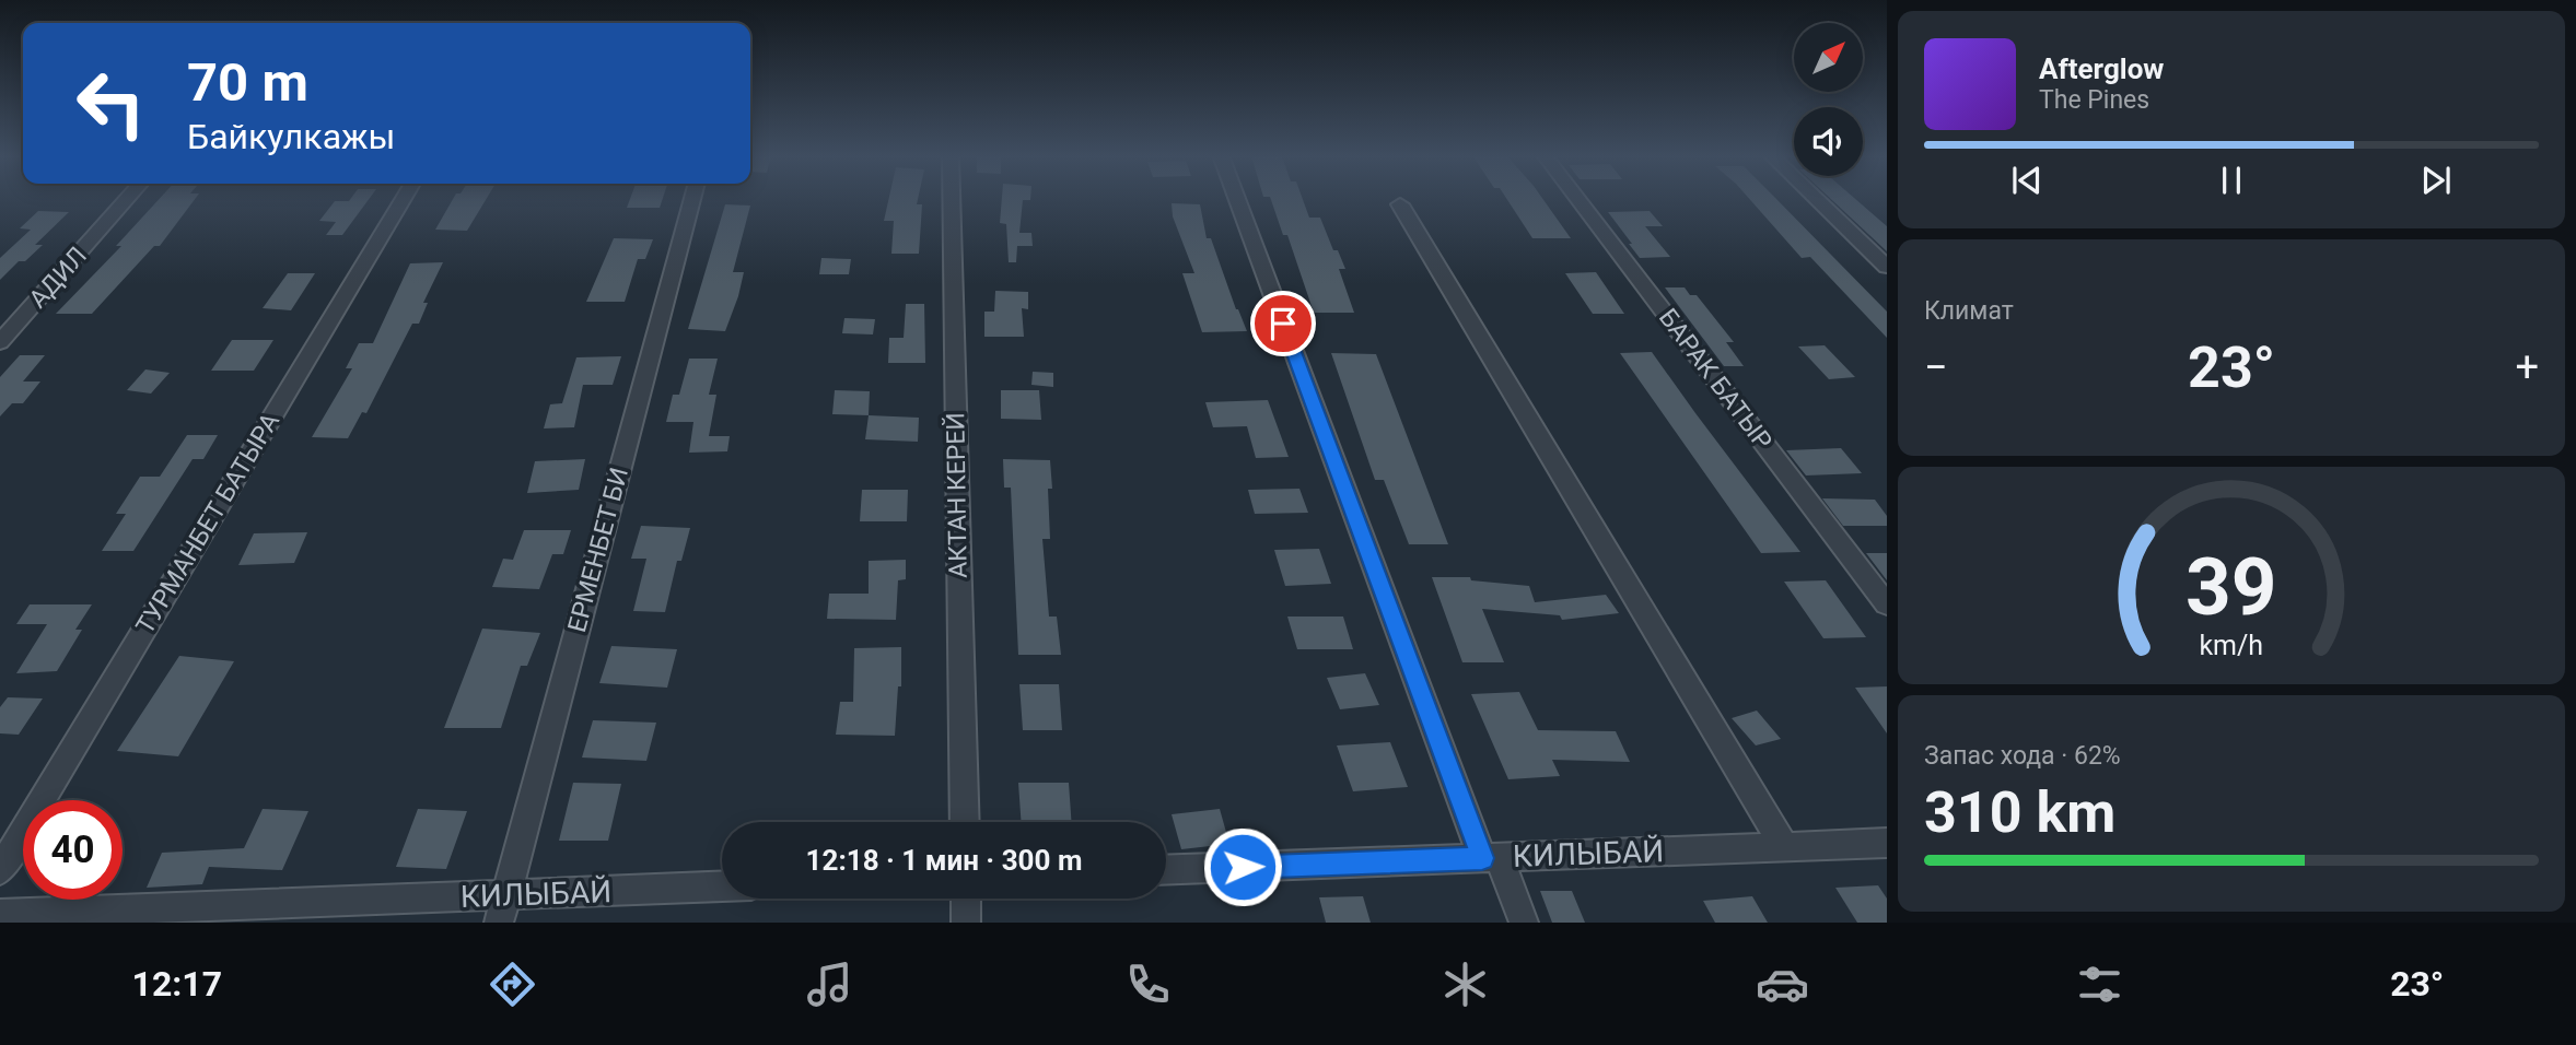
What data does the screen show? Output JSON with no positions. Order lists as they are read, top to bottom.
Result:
{
  "streets": {
    "street": [
      "АДИЛ",
      "БАРАК БАТЫР",
      "АКТАН КЕРЕЙ",
      "ТУРМАНБЕТ БАТЫРА",
      "ЕРМЕНБЕТ БИ",
      "КИЛЫБАЙ"
    ]
  },
  "crossings": [
    ["ЕРМЕНБЕТ БИ", "КИЛЫБАЙ"]
  ],
  "north": "top right",
  "page": {
    "turn": ["70 m", "Байкулкажы"],
    "song": ["Afterglow", "The Pines"],
    "tile": [
      "Климат",
      ["Запас хода · 62%", "310 km"]
    ],
    "heat": ["−", "23°", "+"],
    "limit": "40",
    "trip": "12:18 · 1 мин · 300 m",
    "tabs": ["12:17", "23°"],
    "gauge": ["39", "km/h"]
  }
}
